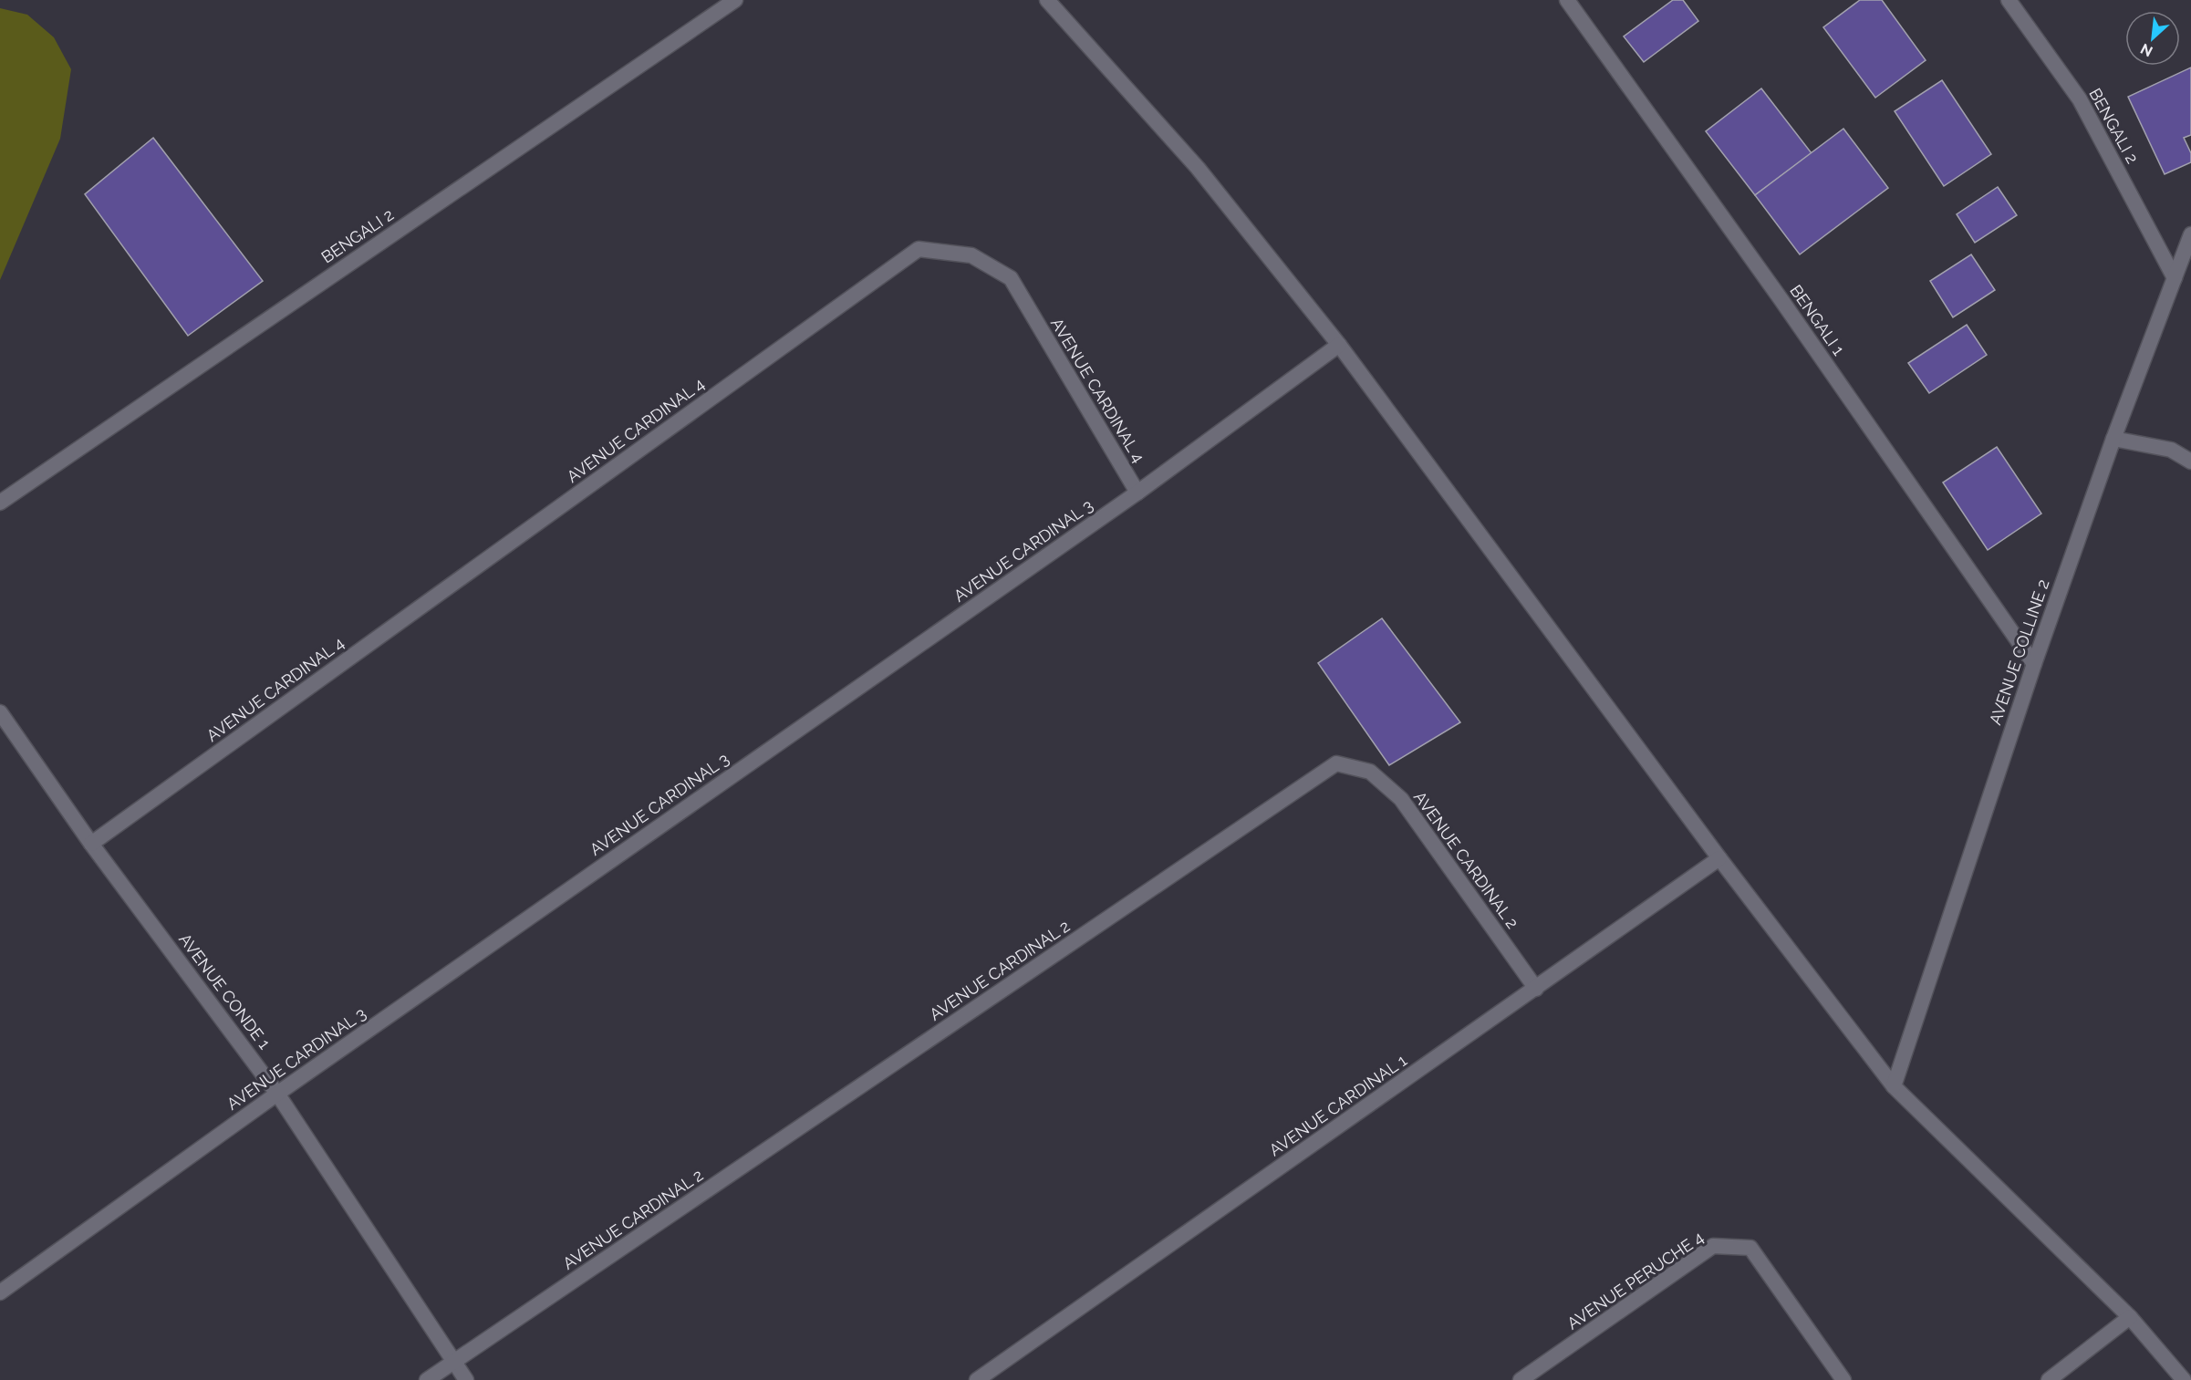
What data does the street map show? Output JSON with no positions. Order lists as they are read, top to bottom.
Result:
{
  "streets": {
    "street": [
      "BENGALI 2",
      "BENGALI 1",
      "AVENUE CARDINAL 4",
      "AVENUE CARDINAL 3",
      "AVENUE COLLINE 2",
      "AVENUE CARDINAL 2",
      "AVENUE CONDE 1",
      "AVENUE CARDINAL 1",
      "AVENUE PERUCHE 4"
    ]
  },
  "crossings": [
    ["BENGALI 2", "AVENUE COLLINE 2"],
    ["BENGALI 1", "AVENUE COLLINE 2"],
    ["AVENUE CARDINAL 4", "AVENUE CARDINAL 3"],
    ["AVENUE CARDINAL 4", "AVENUE CONDE 1"],
    ["AVENUE CARDINAL 3", "AVENUE CONDE 1"],
    ["AVENUE CARDINAL 2", "AVENUE CONDE 1"],
    ["AVENUE CARDINAL 2", "AVENUE CARDINAL 1"]
  ],
  "north": "bottom left"
}
